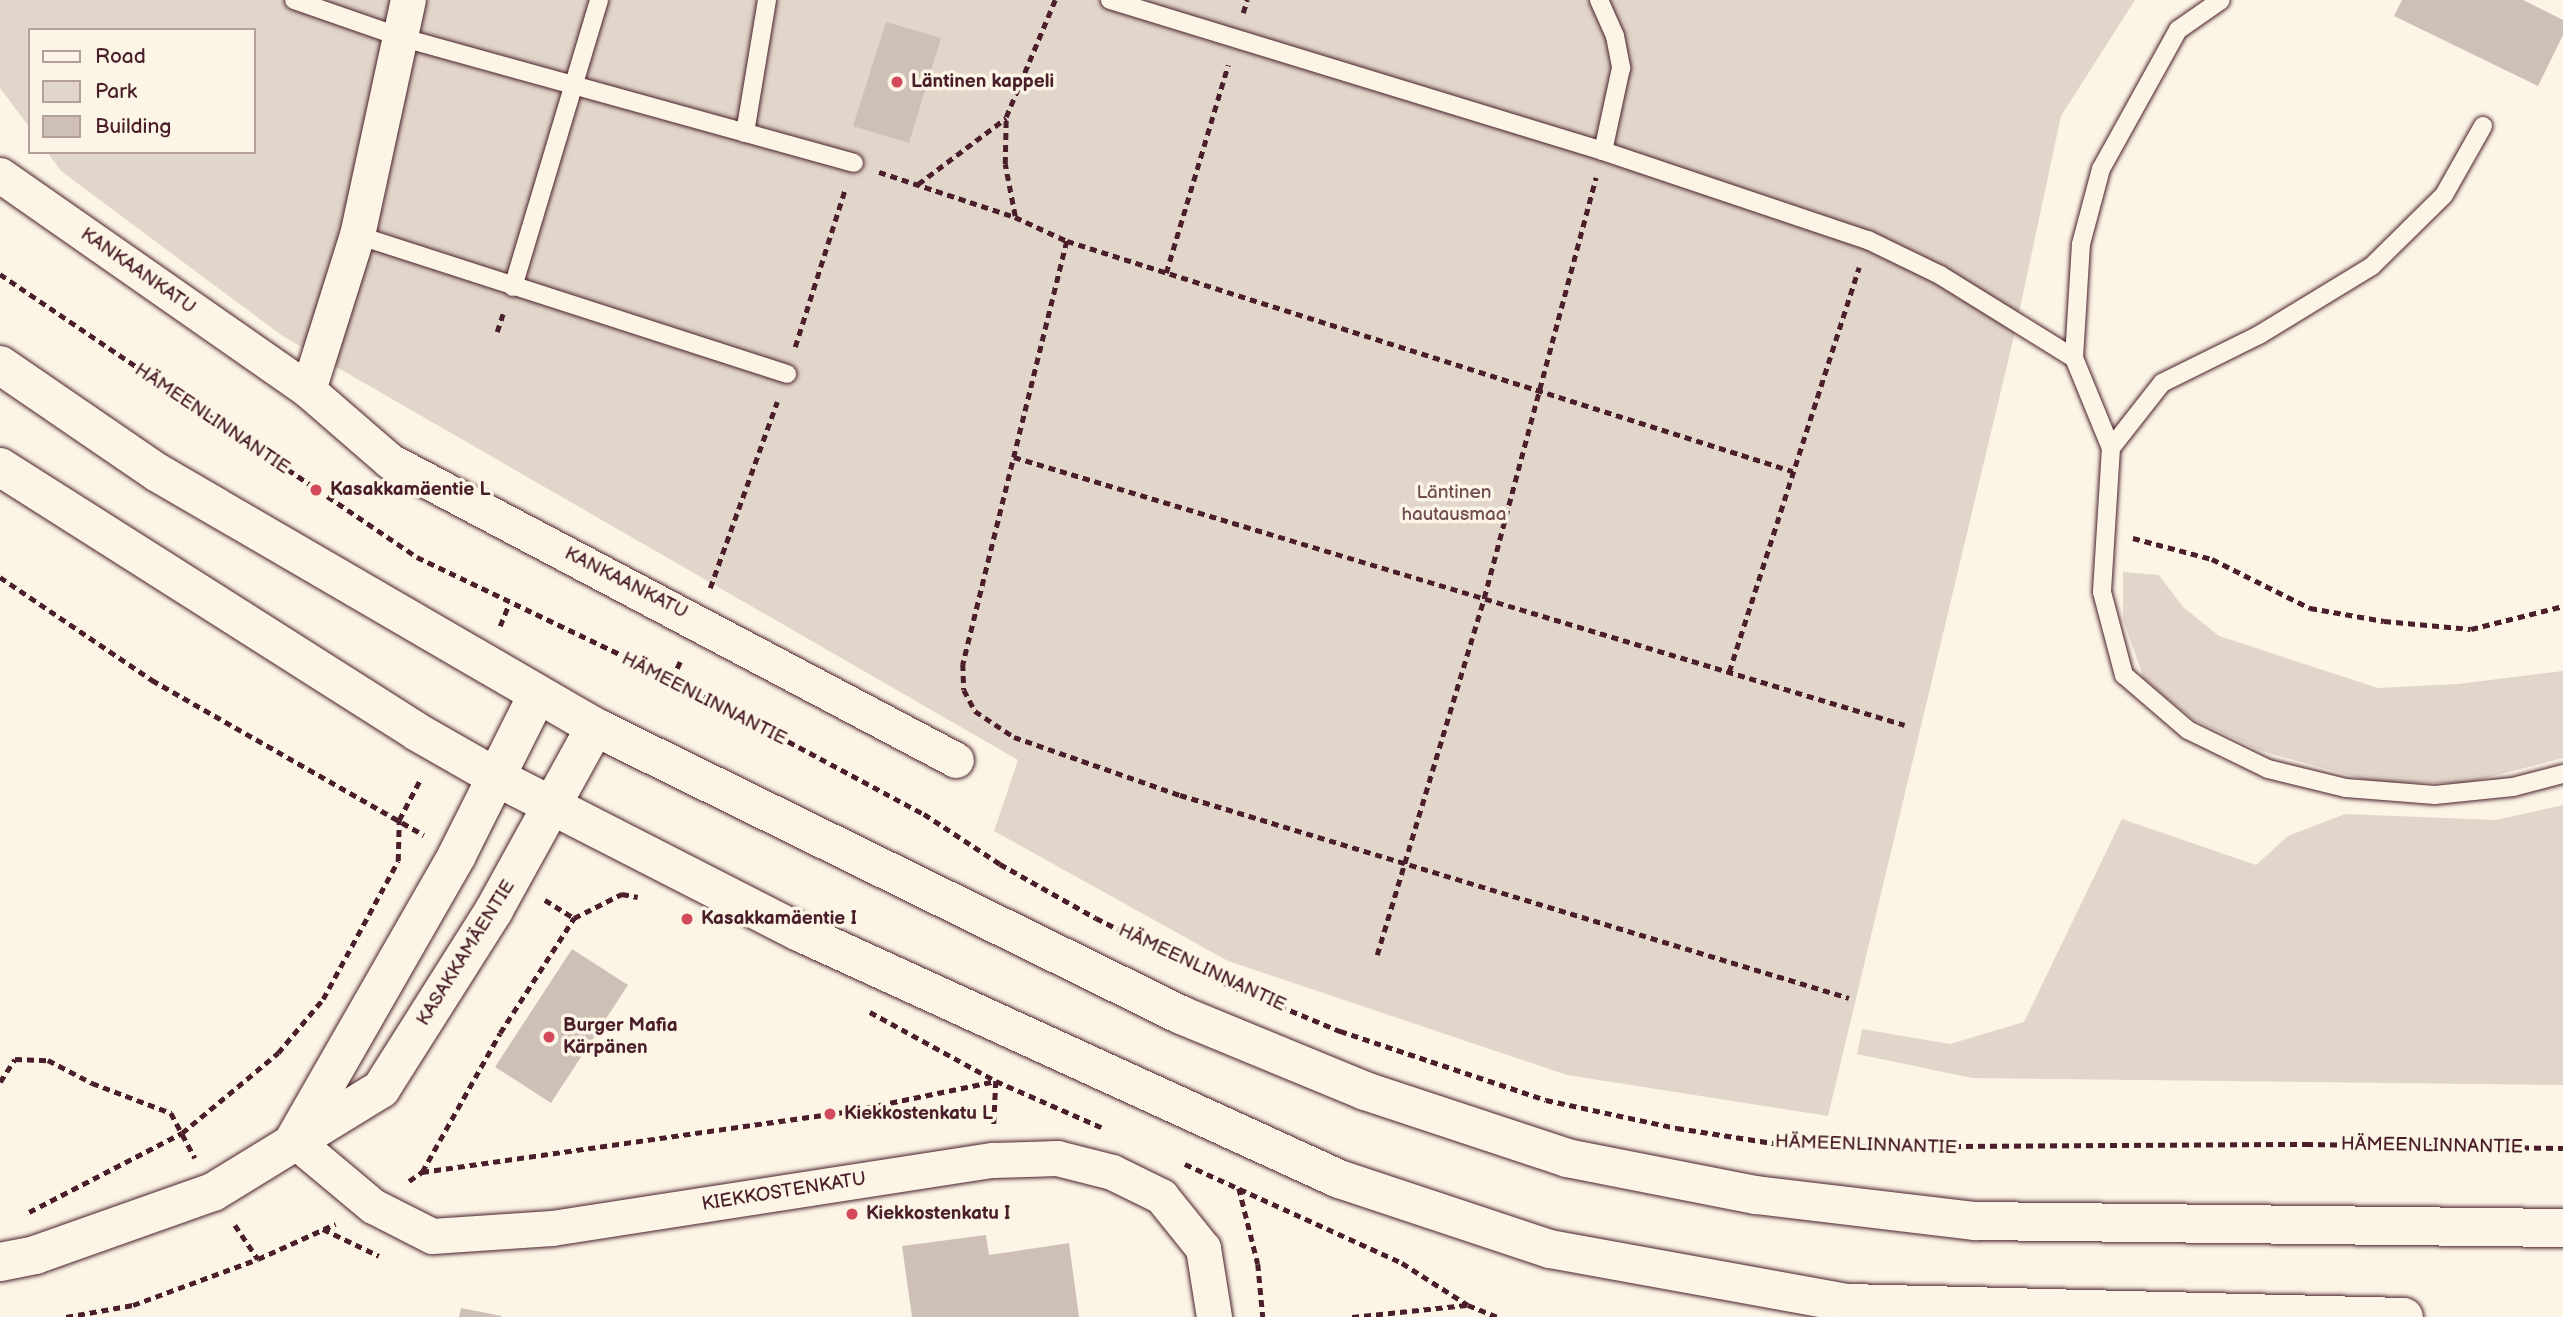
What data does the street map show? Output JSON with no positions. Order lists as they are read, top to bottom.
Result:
{
  "streets": {
    "main road": ["KASAKKAMÄENTIE"],
    "street": ["KANKAANKATU", "KIEKKOSTENKATU"],
    "path": ["HÄMEENLINNANTIE"]
  },
  "crossings": [
    ["KASAKKAMÄENTIE", "KIEKKOSTENKATU"]
  ],
  "parks": ["Läntinen hautausmaa"],
  "places": [
    "Läntinen kappeli",
    "Kasakkamäentie L",
    "Kasakkamäentie I",
    "Burger Mafia Kärpänen",
    "Kiekkostenkatu L",
    "Kiekkostenkatu I"
  ],
  "legend": ["Road", "Park", "Building"]
}
